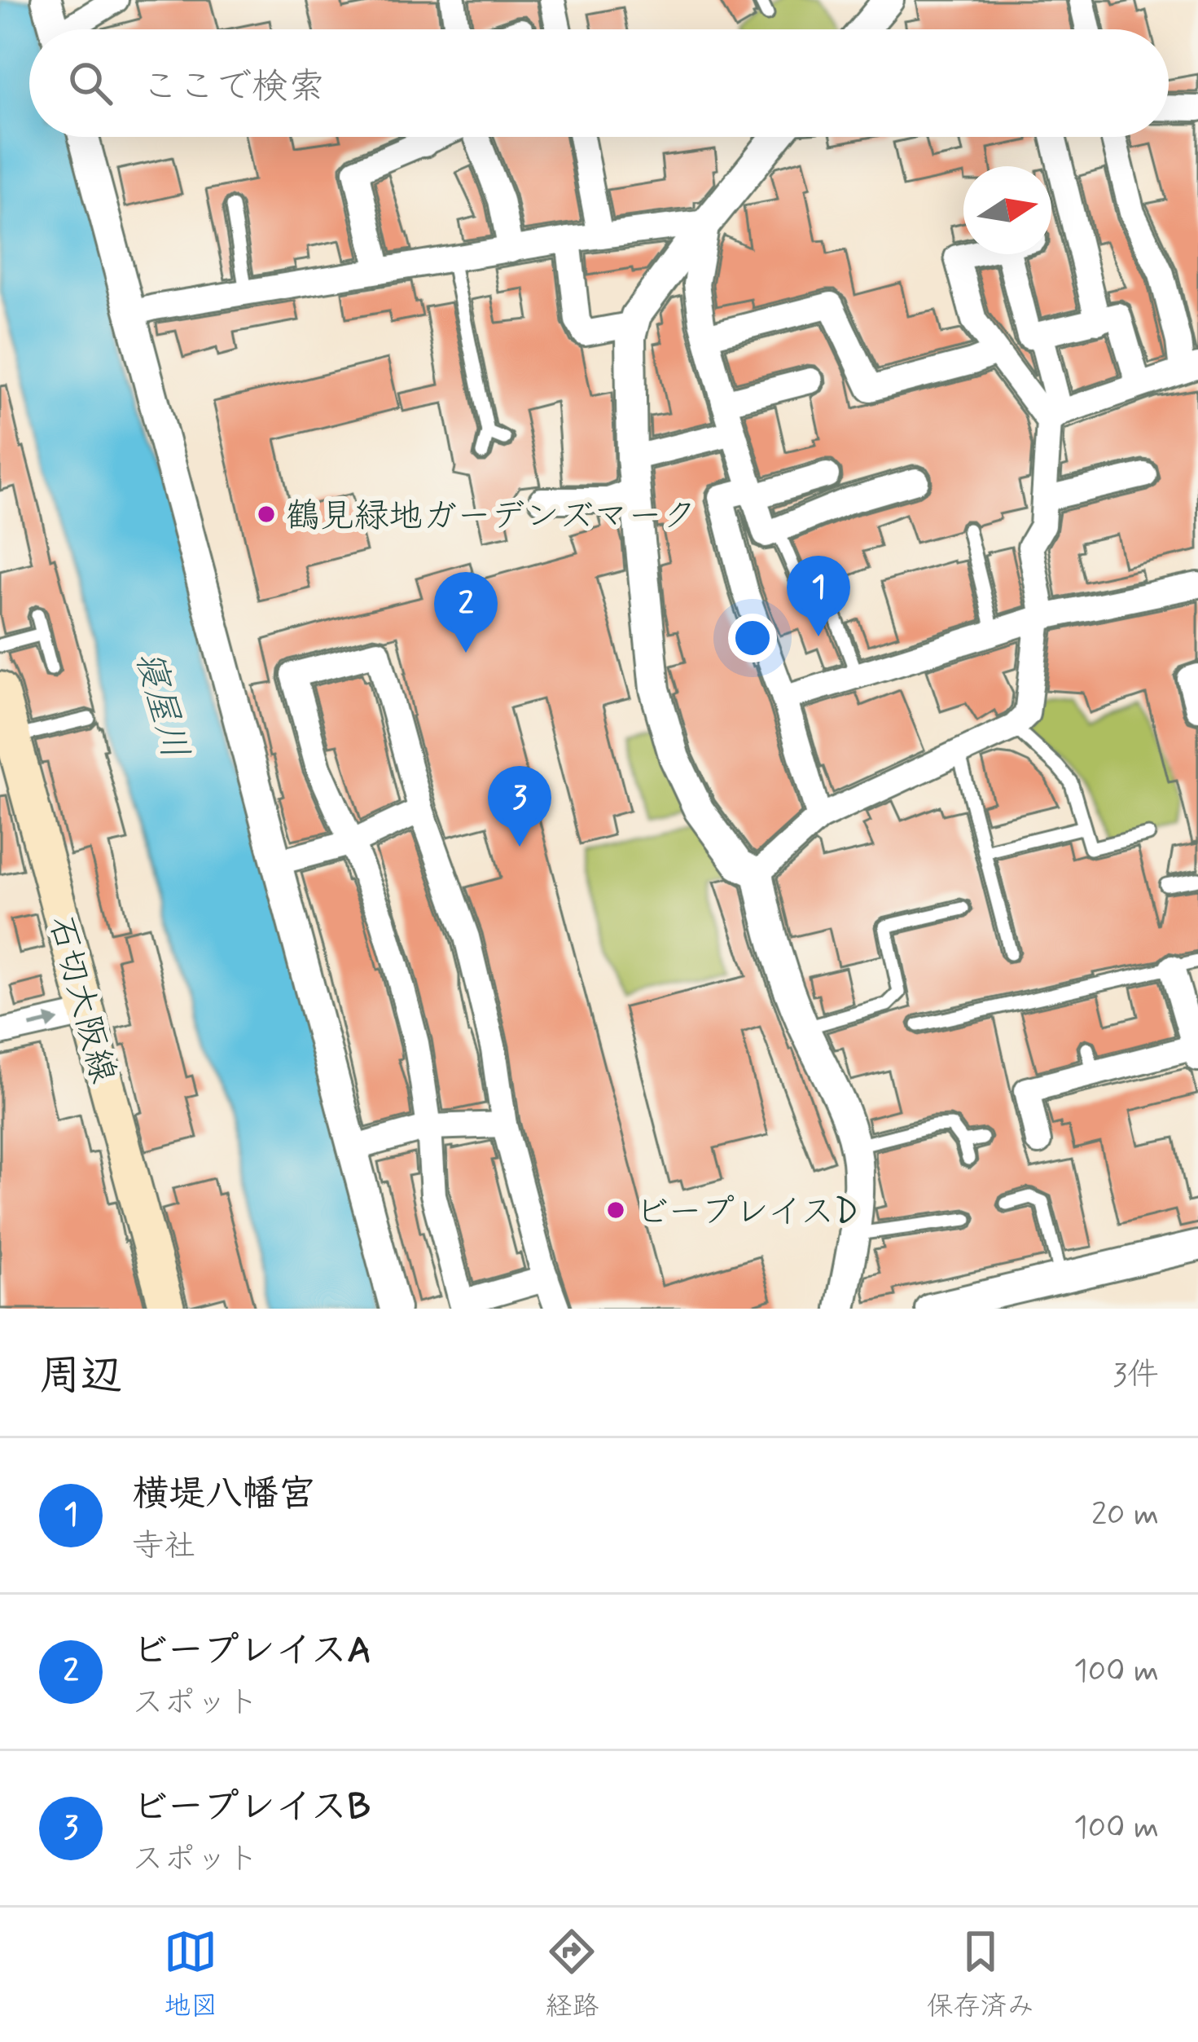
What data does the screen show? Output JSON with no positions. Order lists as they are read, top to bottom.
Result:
{
  "streets": {
    "main road": ["石切大阪線"]
  },
  "water": ["寝屋川"],
  "places": ["鶴見緑地ガーデンズマーク", "ビープレイスD"],
  "north": "right",
  "page": {
    "search": "ここで検索",
    "pins": ["1", "2", "3"],
    "heading": ["周辺", "3件"],
    "list": [
      {
        "mark": "1",
        "name": "横堤八幡宮",
        "note": "寺社",
        "value": "20 m"
      },
      {
        "mark": "2",
        "name": "ビープレイスA",
        "note": "スポット",
        "value": "100 m"
      },
      {
        "mark": "3",
        "name": "ビープレイスB",
        "note": "スポット",
        "value": "100 m"
      }
    ],
    "nav": ["地図", "経路", "保存済み"]
  }
}
